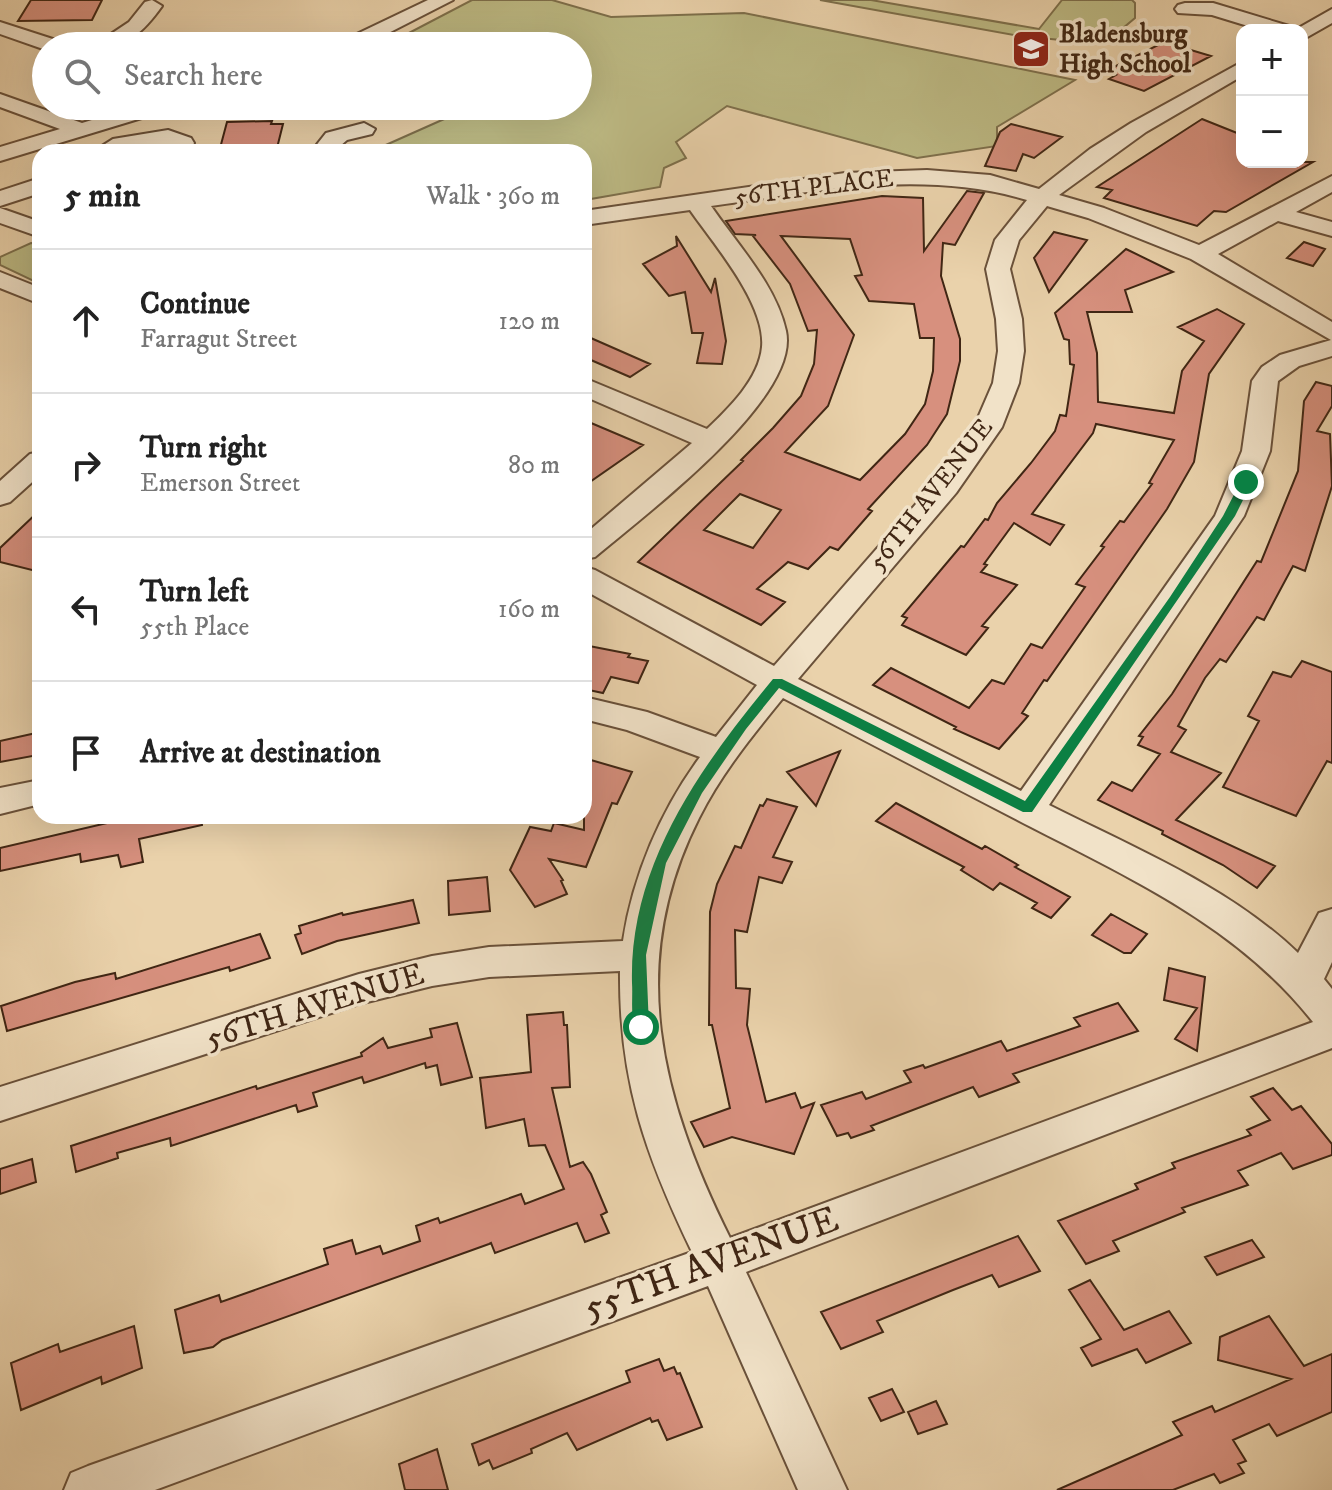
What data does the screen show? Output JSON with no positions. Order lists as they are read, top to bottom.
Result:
{
  "streets": {
    "street": ["56TH PLACE", "56TH AVENUE", "55TH AVENUE"]
  },
  "crossings": [
    ["56TH PLACE", "56TH AVENUE"],
    ["56TH AVENUE", "55TH AVENUE"]
  ],
  "places": {
    "school or university": ["Bladensburg High School"]
  },
  "page": {
    "map_buttons": ["+", "−"],
    "search": "Search here",
    "heading": ["5 min", "Walk · 360 m"],
    "list": [
      ["Continue", "Farragut Street", "120 m"],
      ["Turn right", "Emerson Street", "80 m"],
      ["Turn left", "55th Place", "160 m"],
      "Arrive at destination"
    ]
  }
}
